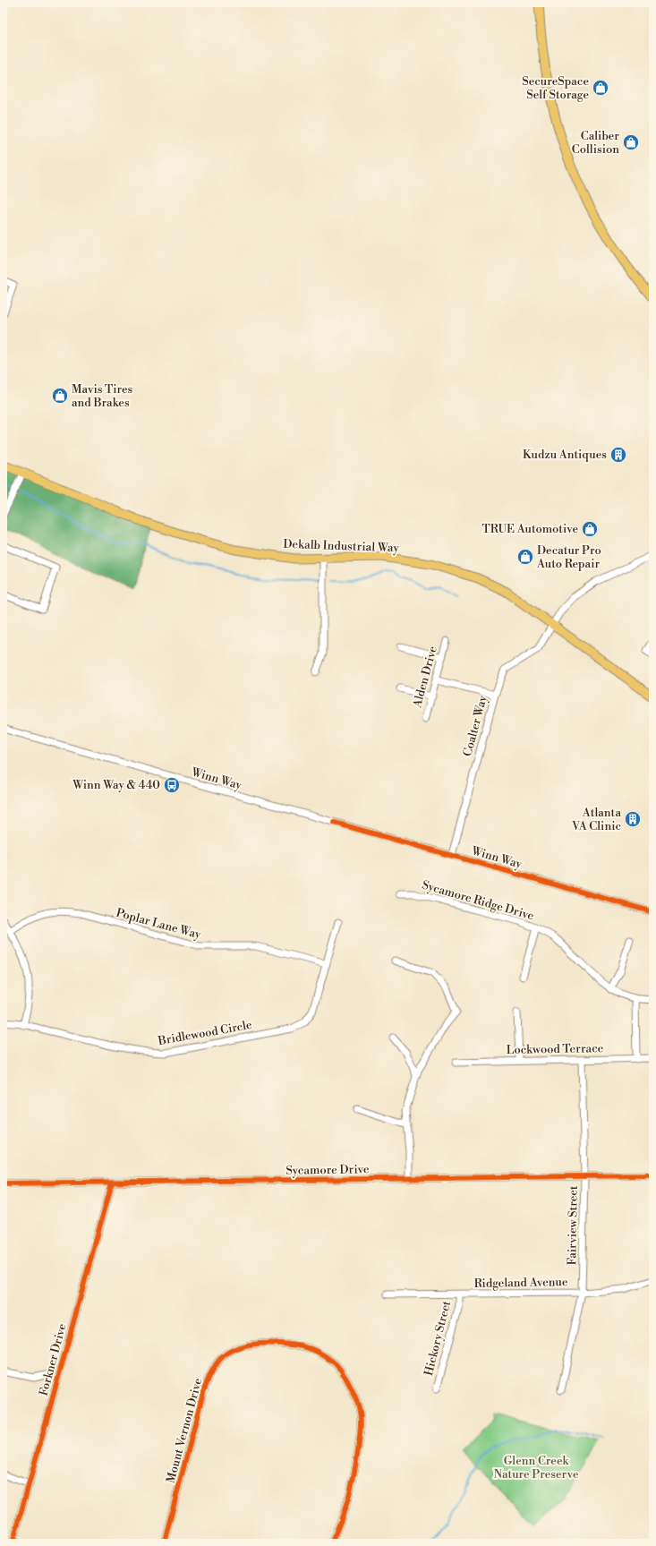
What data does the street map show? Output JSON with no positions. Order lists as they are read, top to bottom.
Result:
{
  "streets": {
    "main road": ["Dekalb Industrial Way"],
    "street": [
      "Alden Drive",
      "Coalter Way",
      "Winn Way",
      "Sycamore Ridge Drive",
      "Poplar Lane Way",
      "Bridlewood Circle",
      "Lockwood Terrace",
      "Sycamore Drive",
      "Fairview Street",
      "Ridgeland Avenue",
      "Hickory Street",
      "Forkner Drive",
      "Mount Vernon Drive"
    ]
  },
  "crossings": [
    ["Dekalb Industrial Way", "Coalter Way"],
    ["Coalter Way", "Winn Way"],
    ["Poplar Lane Way", "Bridlewood Circle"],
    ["Lockwood Terrace", "Fairview Street"],
    ["Sycamore Drive", "Fairview Street"],
    ["Sycamore Drive", "Forkner Drive"],
    ["Fairview Street", "Ridgeland Avenue"],
    ["Ridgeland Avenue", "Hickory Street"]
  ],
  "parks": ["Glenn Creek Nature Preserve"],
  "places": {
    "shop": [
      "SecureSpace Self Storage",
      "Caliber Collision",
      "Mavis Tires and Brakes",
      "TRUE Automotive",
      "Decatur Pro Auto Repair"
    ],
    "building": ["Kudzu Antiques", "Atlanta VA Clinic"],
    "bus stop": ["Winn Way & 440"]
  }
}
